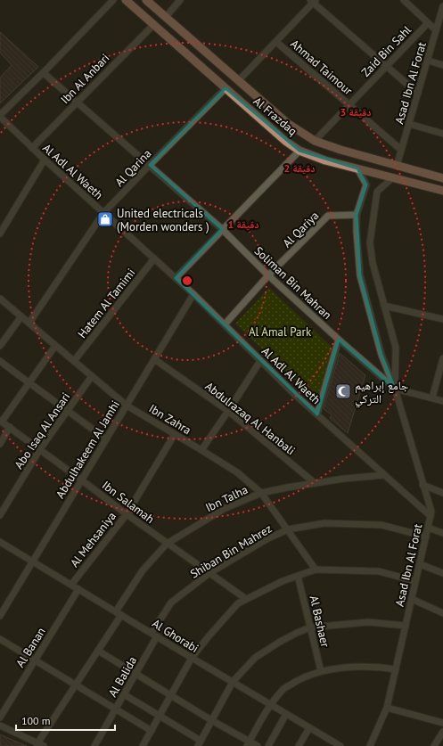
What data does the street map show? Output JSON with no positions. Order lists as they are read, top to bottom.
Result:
{
  "streets": {
    "main road": ["Al Frazdaq"],
    "street": [
      "Zaid Bin Sahl",
      "Ahmad Taimour",
      "Ibn Al Anbari",
      "Asad Ibn Al Forat",
      "Al Qarina",
      "Al Adl Al Waeth",
      "Al Qariya",
      "Soliman Bin Mahran",
      "Hatem Al Tamimi",
      "Abdulrazaq Al Hanbali",
      "Ibn Zahra",
      "Abo Isaq Al Ansari",
      "Abdulhakeem Al Jamhi",
      "Ibn Talha",
      "Ibn Salamah",
      "Al Mehsaniya",
      "Shiban Bin Mahrez",
      "Al Bashaer",
      "Al Ghorabi",
      "Al Banan",
      "Al Balida"
    ]
  },
  "crossings": [
    ["Zaid Bin Sahl", "Ahmad Taimour"],
    ["Zaid Bin Sahl", "Al Frazdaq"],
    ["Ahmad Taimour", "Asad Ibn Al Forat"],
    ["Ibn Al Anbari", "Al Frazdaq"],
    ["Ibn Al Anbari", "Al Adl Al Waeth"],
    ["Ibn Al Anbari", "Soliman Bin Mahran"],
    ["Asad Ibn Al Forat", "Al Frazdaq"],
    ["Asad Ibn Al Forat", "Al Adl Al Waeth"],
    ["Asad Ibn Al Forat", "Al Qariya"],
    ["Asad Ibn Al Forat", "Soliman Bin Mahran"],
    ["Asad Ibn Al Forat", "Shiban Bin Mahrez"],
    ["Al Frazdaq", "Al Qarina"],
    ["Al Qarina", "Al Adl Al Waeth"],
    ["Al Qarina", "Soliman Bin Mahran"],
    ["Al Qarina", "Ibn Zahra"],
    ["Al Adl Al Waeth", "Al Qariya"],
    ["Al Adl Al Waeth", "Hatem Al Tamimi"],
    ["Al Adl Al Waeth", "Abdulhakeem Al Jamhi"],
    ["Al Adl Al Waeth", "Ibn Talha"],
    ["Al Qariya", "Soliman Bin Mahran"],
    ["Hatem Al Tamimi", "Ibn Zahra"],
    ["Abdulrazaq Al Hanbali", "Abdulhakeem Al Jamhi"],
    ["Abdulrazaq Al Hanbali", "Ibn Talha"],
    ["Ibn Zahra", "Abo Isaq Al Ansari"],
    ["Ibn Zahra", "Abdulhakeem Al Jamhi"],
    ["Ibn Zahra", "Ibn Talha"],
    ["Ibn Zahra", "Al Mehsaniya"],
    ["Ibn Zahra", "Shiban Bin Mahrez"],
    ["Abo Isaq Al Ansari", "Ibn Salamah"],
    ["Abdulhakeem Al Jamhi", "Ibn Salamah"],
    ["Abdulhakeem Al Jamhi", "Al Ghorabi"],
    ["Ibn Talha", "Ibn Salamah"],
    ["Ibn Talha", "Al Ghorabi"],
    ["Ibn Salamah", "Al Mehsaniya"],
    ["Ibn Salamah", "Shiban Bin Mahrez"],
    ["Al Mehsaniya", "Al Ghorabi"],
    ["Shiban Bin Mahrez", "Al Ghorabi"],
    ["Shiban Bin Mahrez", "Al Balida"],
    ["Al Ghorabi", "Al Banan"],
    ["Al Ghorabi", "Al Balida"]
  ],
  "parks": ["Al Amal Park"],
  "places": {
    "shop": ["United electricals (Morden wonders )"],
    "mosque": ["جامع إبراهيم التركي"]
  },
  "scale_bar": "100 m",
  "rings": ["3 دقيقة", "2 دقيقة", "1 دقيقة"]
}
